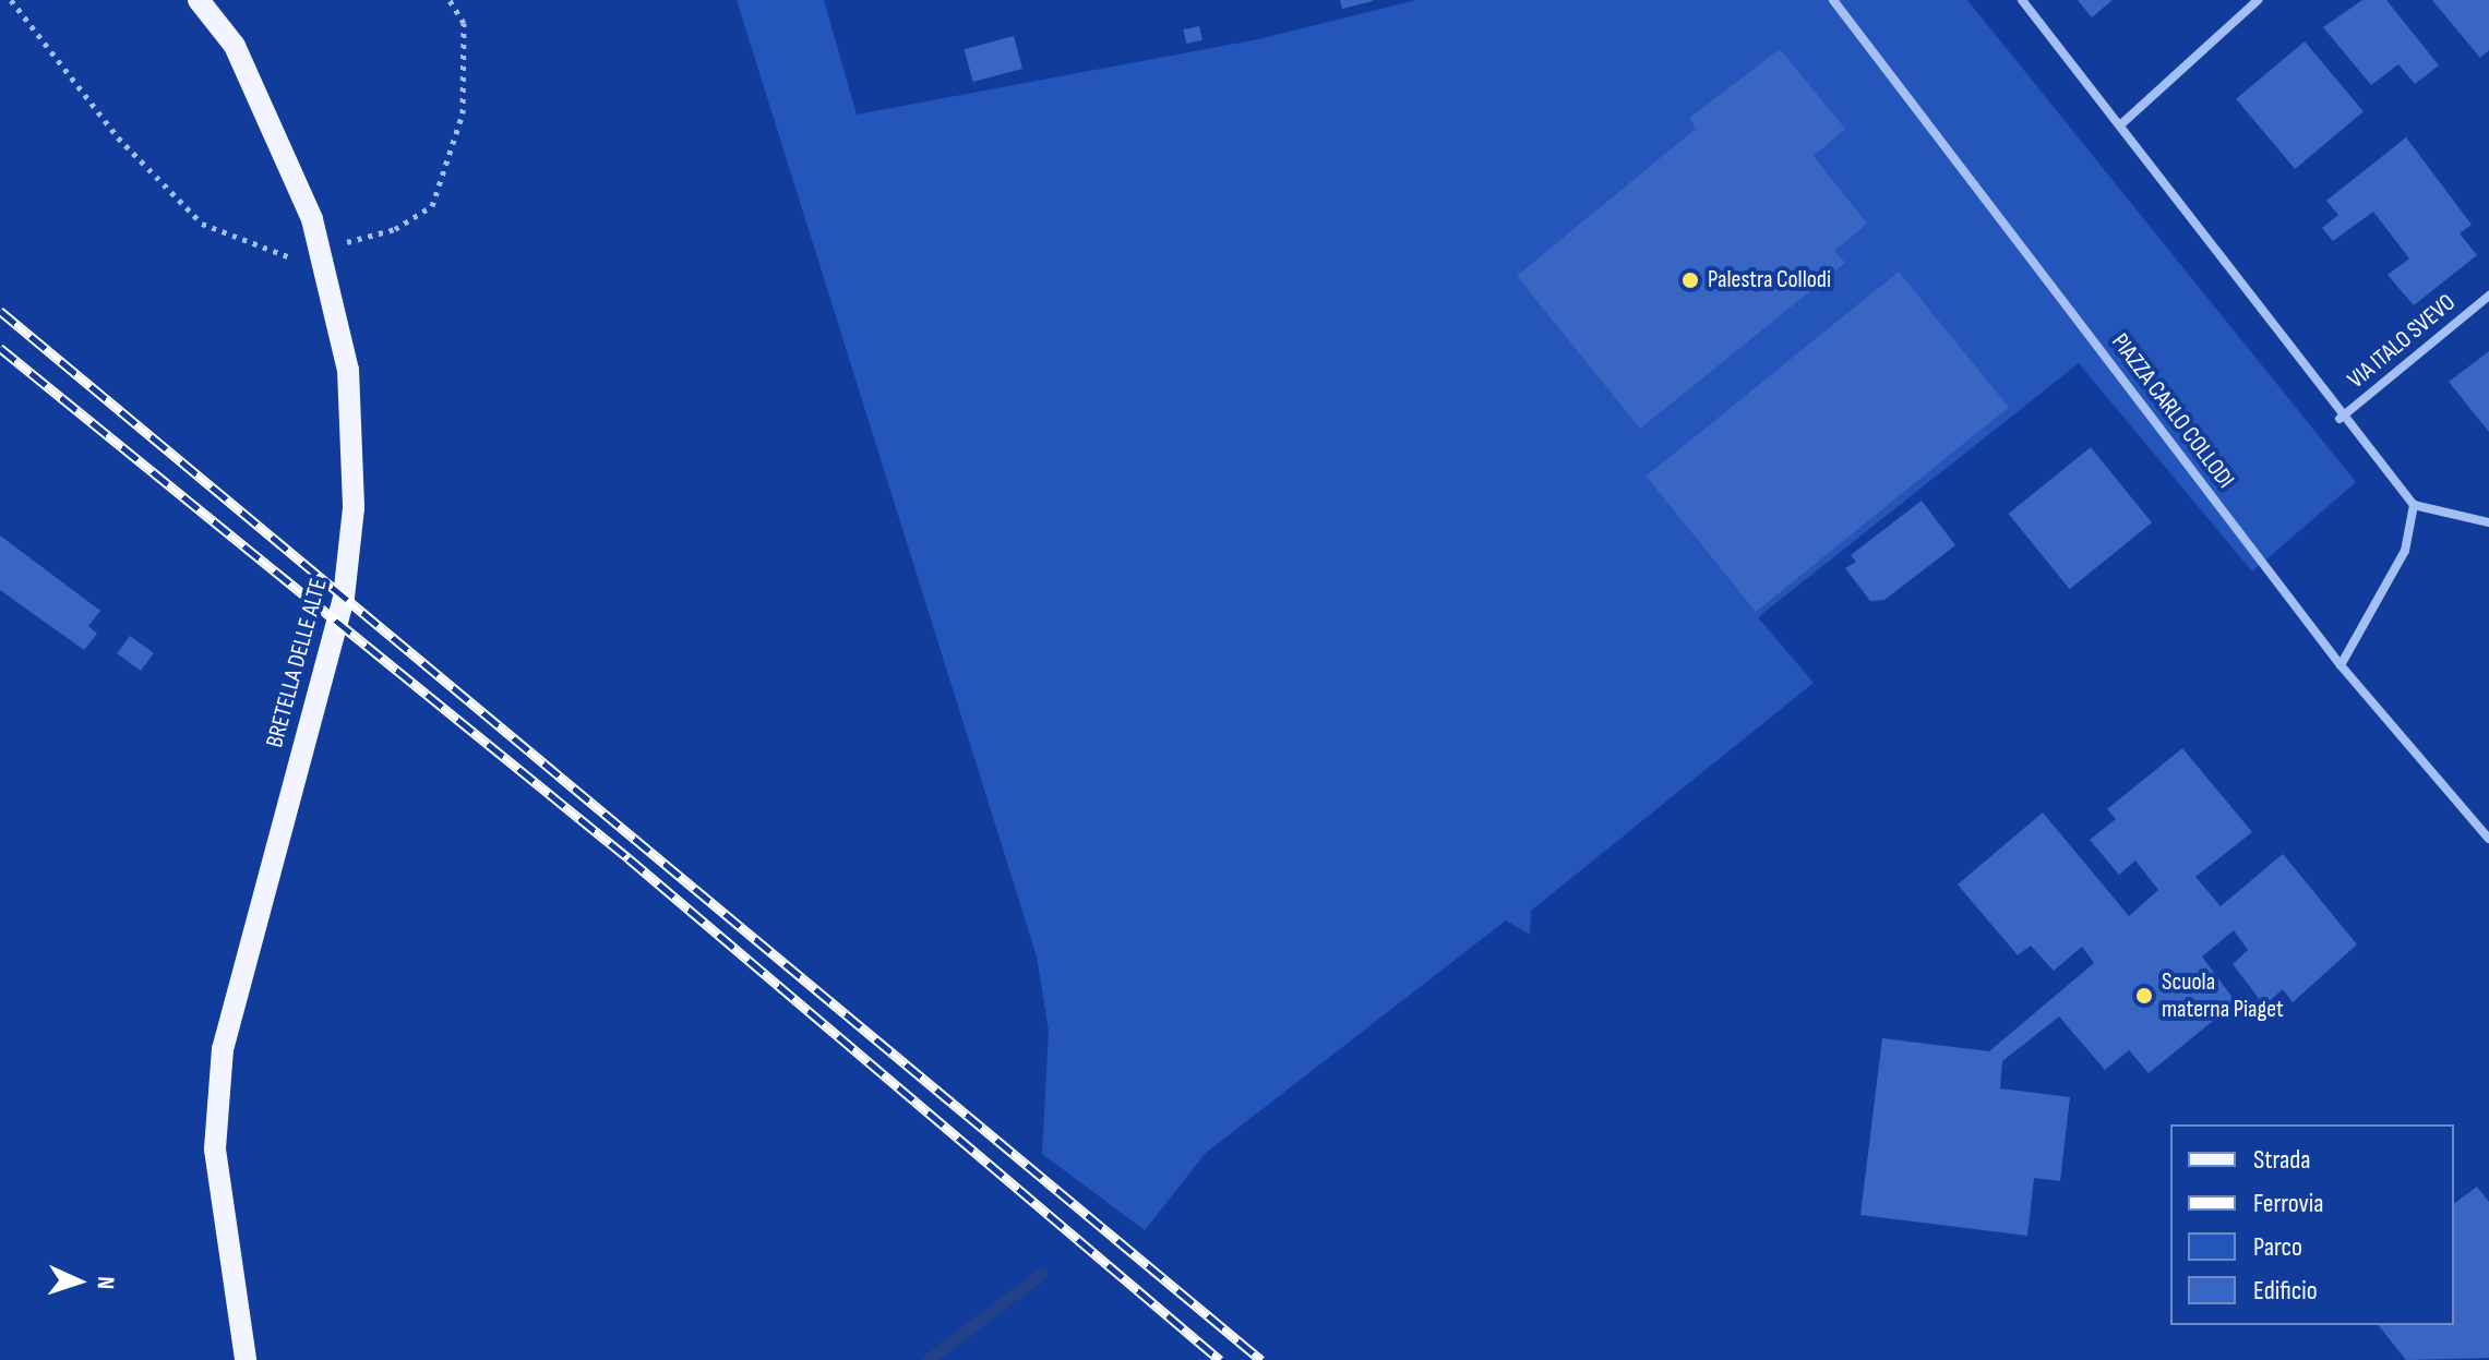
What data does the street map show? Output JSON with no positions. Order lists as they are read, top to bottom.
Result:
{
  "streets": {
    "main road": ["BRETELLA DELLE ALTE"],
    "street": ["VIA ITALO SVEVO", "PIAZZA CARLO COLLODI"]
  },
  "places": ["Palestra Collodi", "Scuola materna Piaget"],
  "legend": [
    "Strada",
    "Ferrovia",
    "Parco",
    "Edificio"
  ],
  "north": "right"
}
